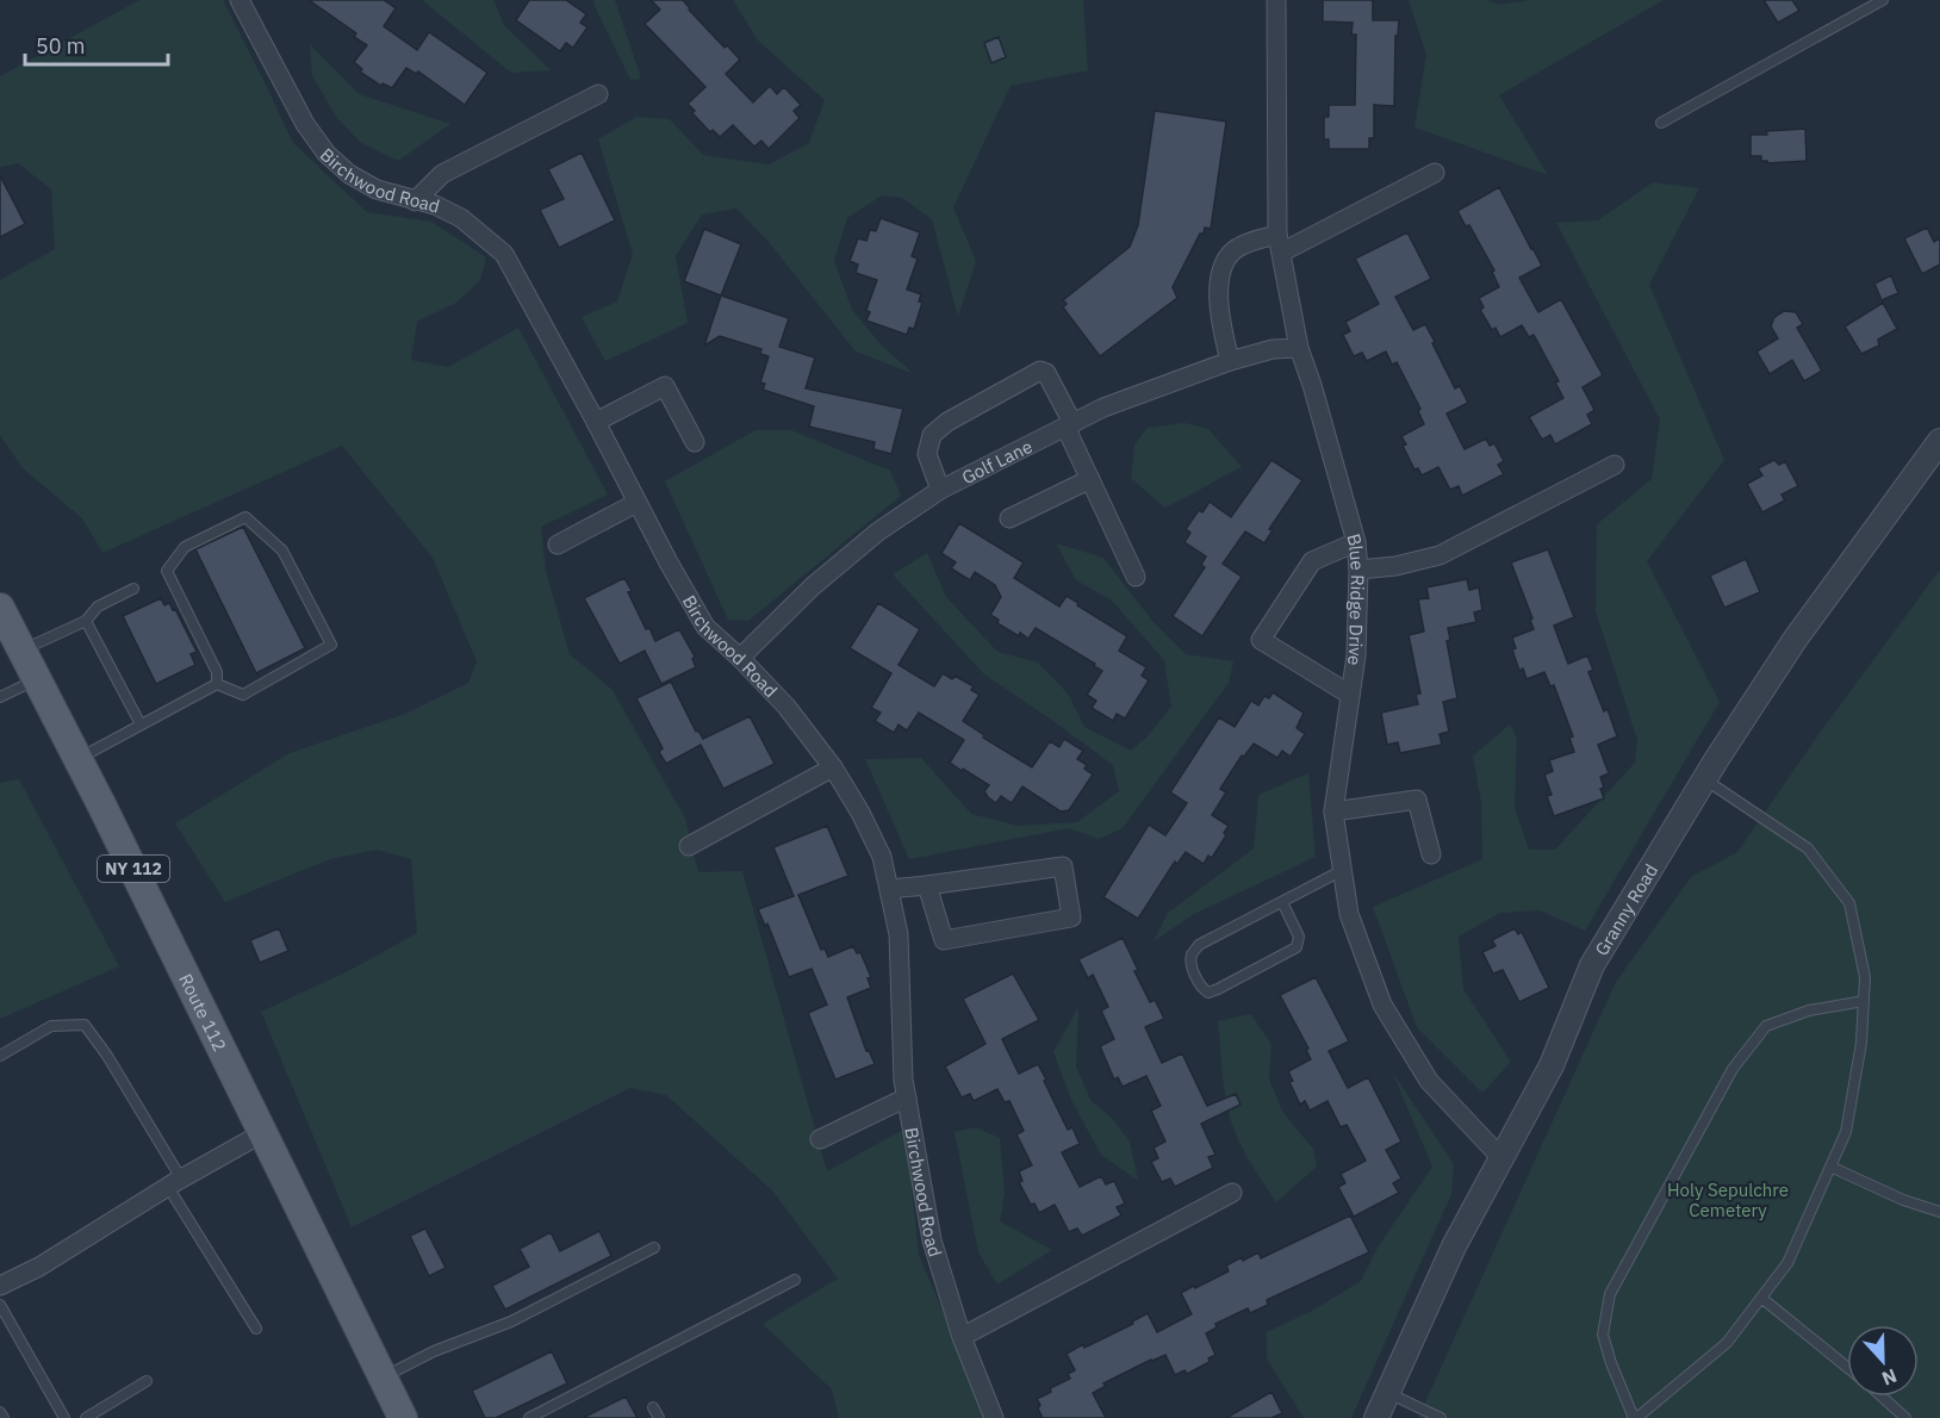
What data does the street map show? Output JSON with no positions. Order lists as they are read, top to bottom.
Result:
{
  "streets": {
    "main road": ["NY 112", "Route 112"],
    "street": [
      "Birchwood Road",
      "Golf Lane",
      "Blue Ridge Drive",
      "Granny Road"
    ]
  },
  "crossings": [
    ["Birchwood Road", "Golf Lane"],
    ["Golf Lane", "Blue Ridge Drive"],
    ["Blue Ridge Drive", "Granny Road"]
  ],
  "parks": ["Holy Sepulchre Cemetery"],
  "scale_bar": "50 m",
  "north": "bottom"
}
